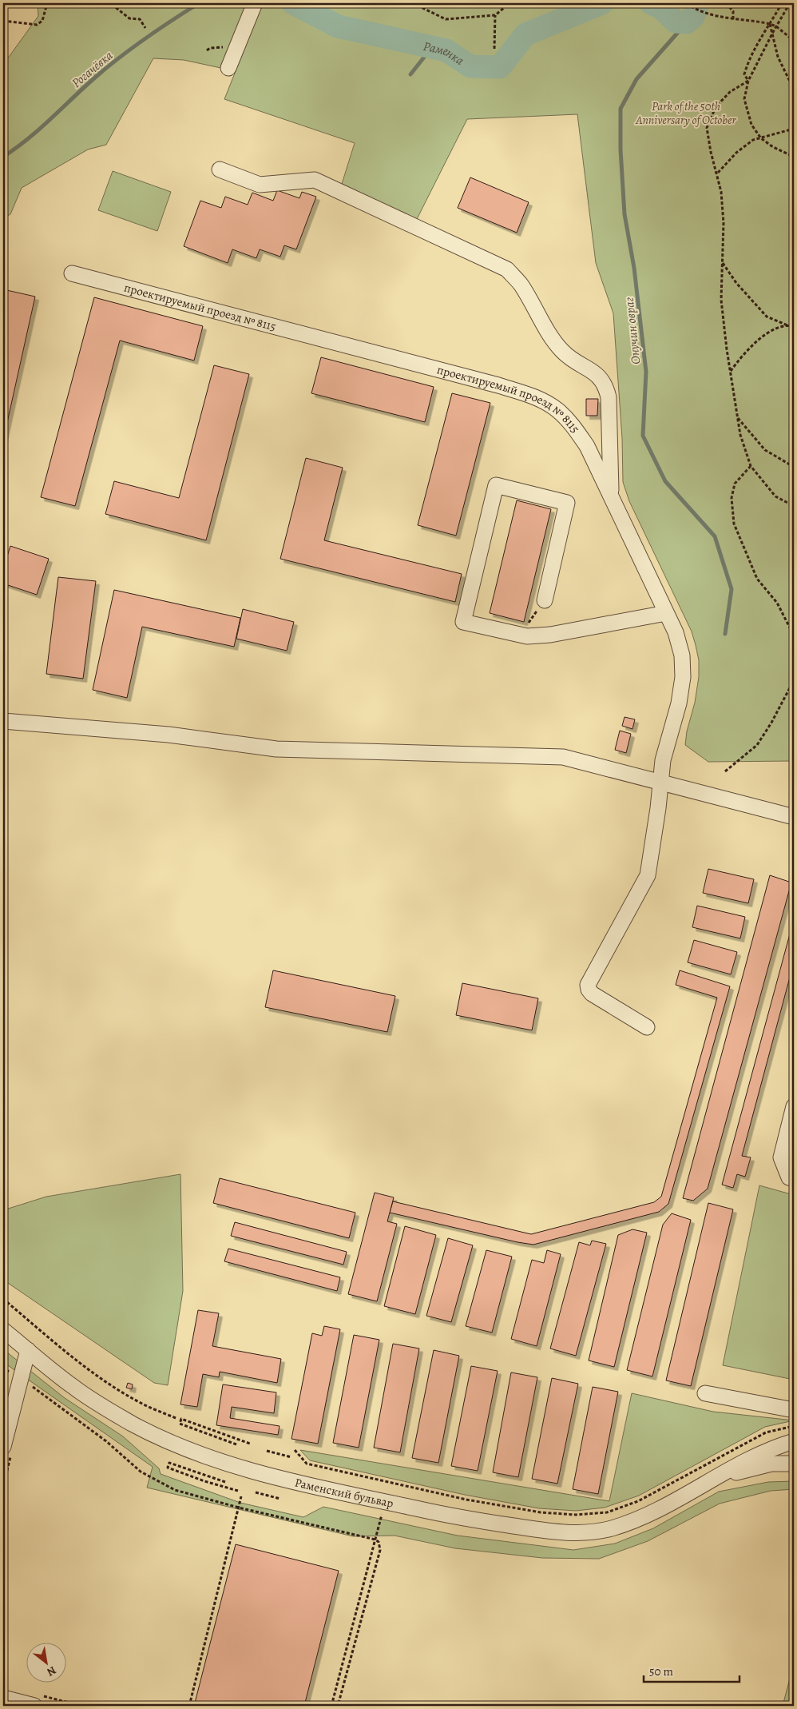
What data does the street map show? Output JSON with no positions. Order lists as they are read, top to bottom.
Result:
{
  "streets": {
    "street": ["проектируемый проезд № 8115", "Раменский бульвар"]
  },
  "water": ["Раменка", "Рогачёвка", "Онучин овраг"],
  "parks": ["Park of the 50th Anniversary of October"],
  "scale_bar": "50 m",
  "north": "bottom right"
}
